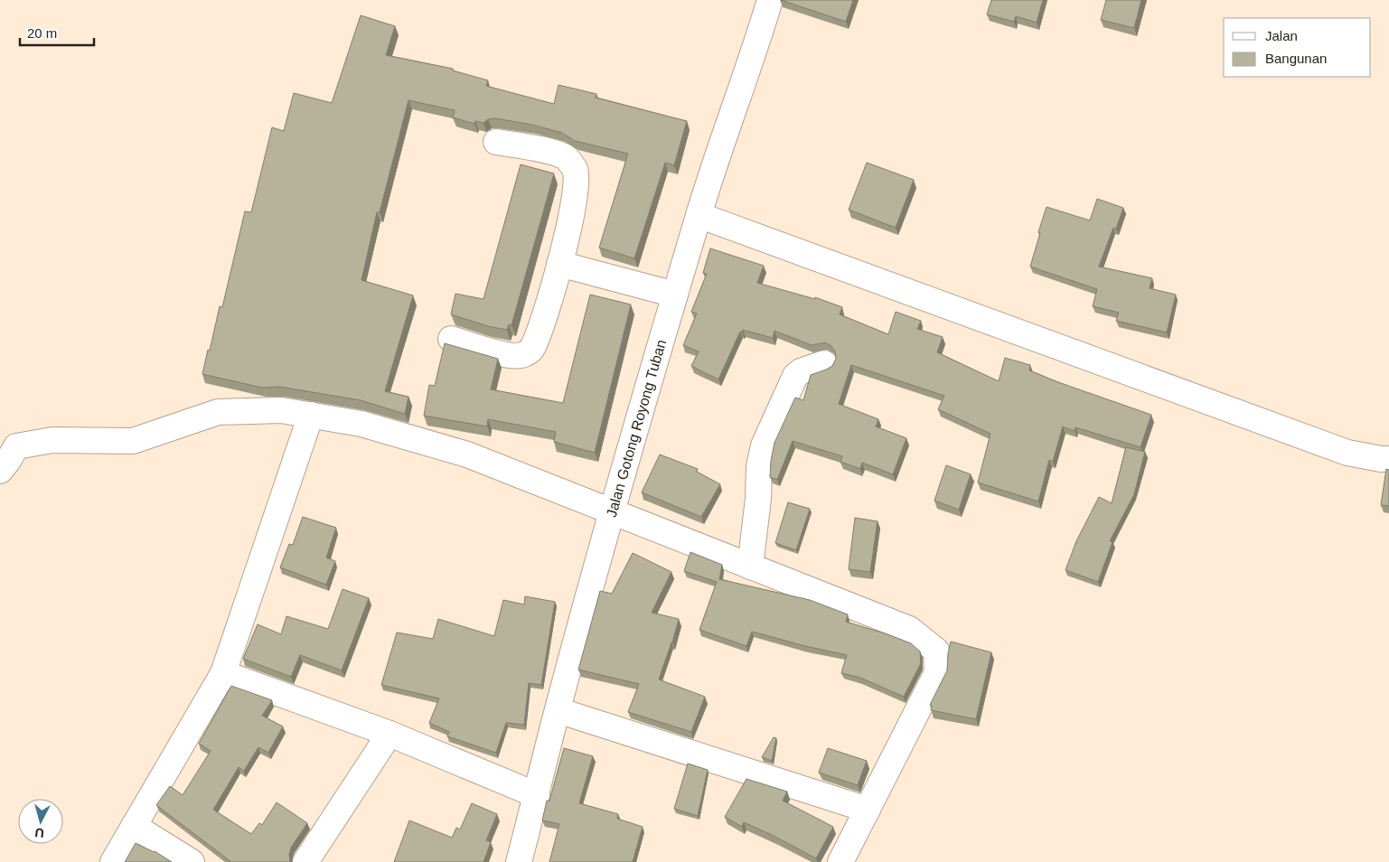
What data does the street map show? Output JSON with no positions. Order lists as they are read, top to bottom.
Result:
{
  "streets": {
    "street": ["Jalan Gotong Royong Tuban"]
  },
  "legend": ["Jalan", "Bangunan"],
  "scale_bar": "20 m",
  "north": "bottom"
}
